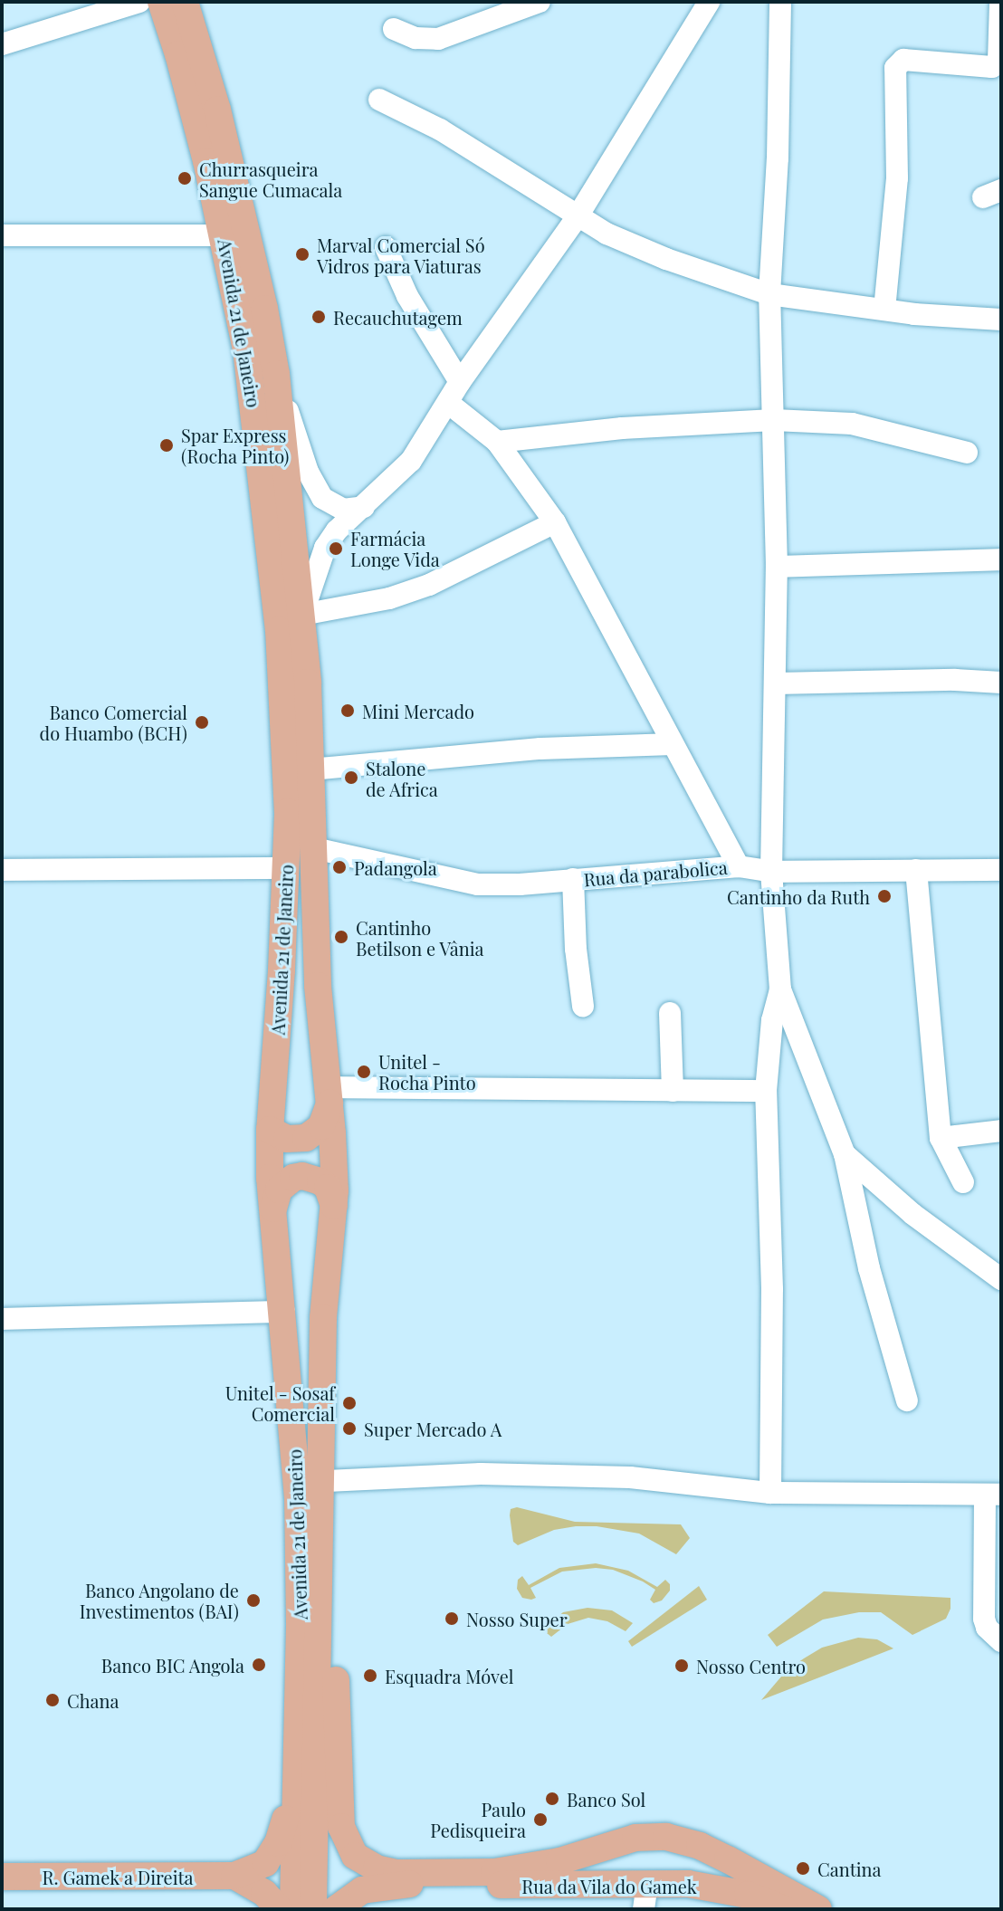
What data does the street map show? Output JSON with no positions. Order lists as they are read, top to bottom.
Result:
{
  "streets": {
    "main road": ["Avenida 21 de Janeiro", "R. Gamek a Direita", "Rua da Vila do Gamek"],
    "street": ["Rua da parabolica"]
  },
  "crossings": [
    ["Avenida 21 de Janeiro", "Rua da parabolica"],
    ["Avenida 21 de Janeiro", "Rua da Vila do Gamek"]
  ],
  "places": [
    "Churrasqueira Sangue Cumacala",
    "Marval Comercial Só Vidros para Viaturas",
    "Recauchutagem",
    "Spar Express (Rocha Pinto)",
    "Farmácia Longe Vida",
    "Mini Mercado",
    "Banco Comercial do Huambo (BCH)",
    "Stalone de Africa",
    "Padangola",
    "Cantinho da Ruth",
    "Cantinho Betilson e Vânia",
    "Unitel - Rocha Pinto",
    "Unitel - Sosaf Comercial",
    "Super Mercado A",
    "Banco Angolano de Investimentos (BAI)",
    "Nosso Super",
    "Banco BIC Angola",
    "Nosso Centro",
    "Esquadra Móvel",
    "Chana",
    "Banco Sol",
    "Paulo Pedisqueira",
    "Cantina"
  ]
}
